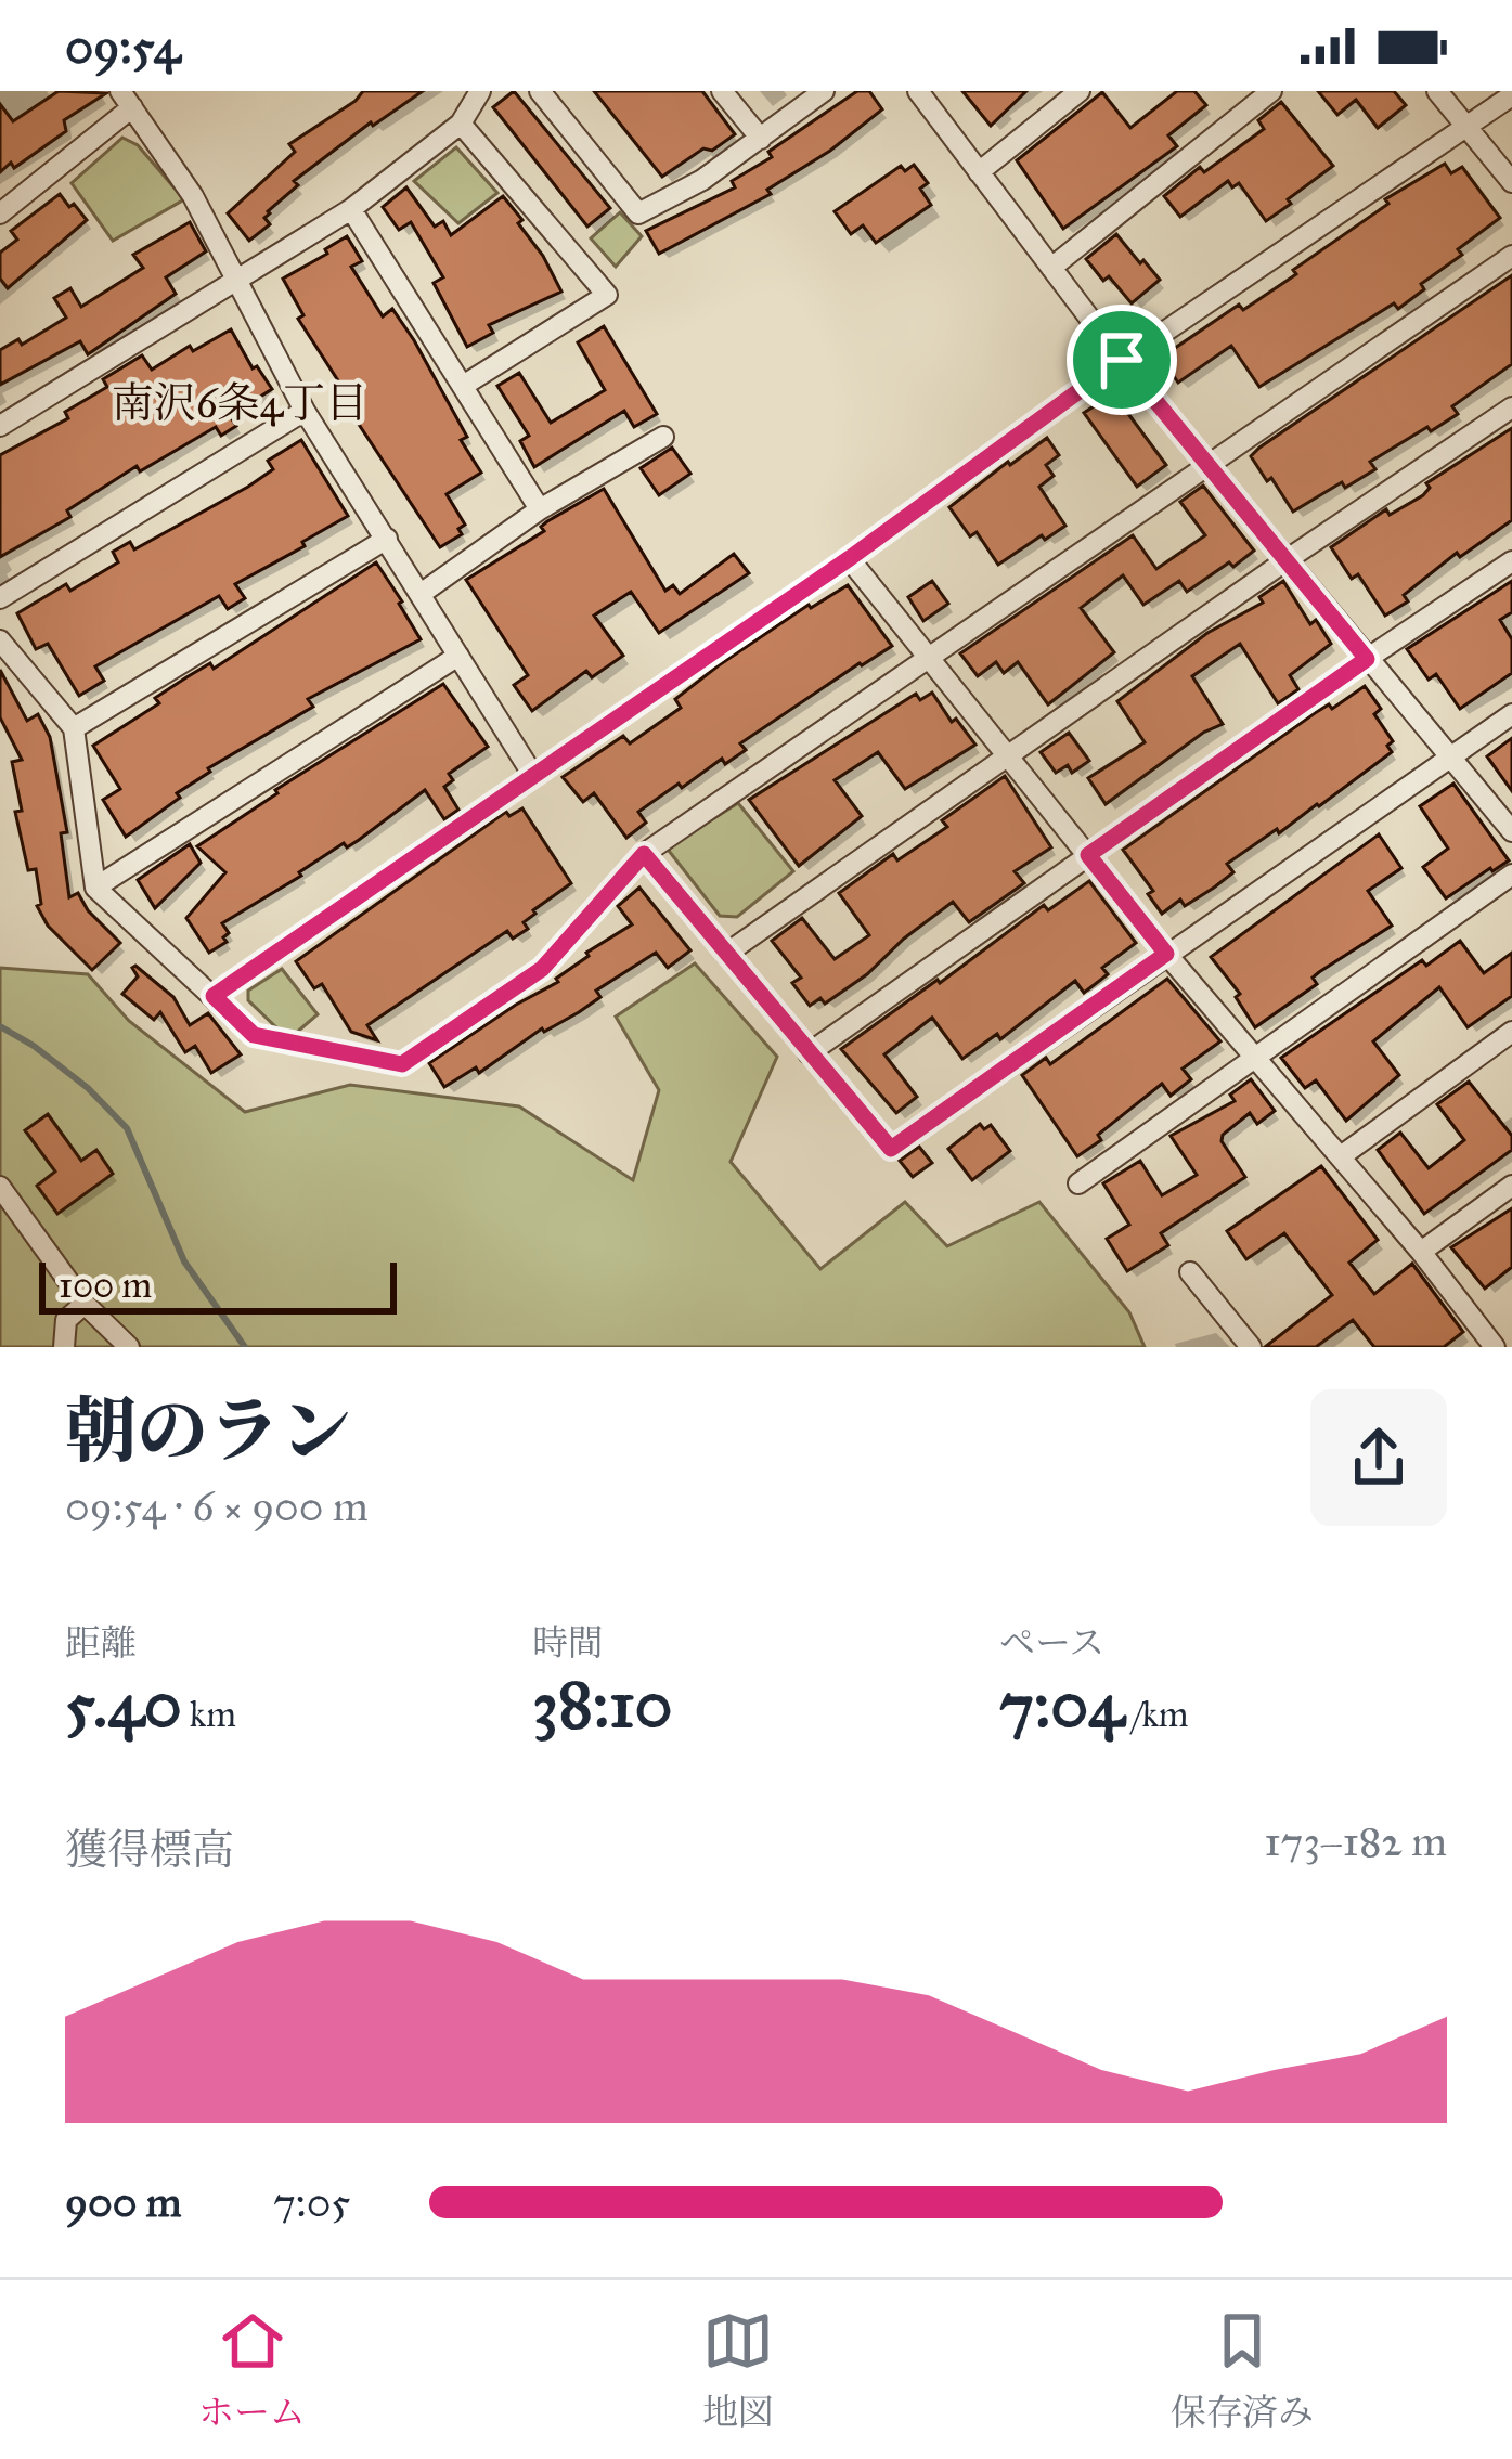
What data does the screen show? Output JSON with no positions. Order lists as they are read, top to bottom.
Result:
{
  "districts": ["南沢6条4丁目"],
  "scale_bar": "100 m",
  "page": {
    "status": "09:54",
    "scale": "100 m",
    "heading": ["朝のラン", "09:54 · 6 × 900 m"],
    "stats": [
      ["距離", "5.40 km"],
      ["時間", "38:10"],
      ["ペース", "7:04 /km"]
    ],
    "chart": ["獲得標高", "173–182 m"],
    "list": [
      {
        "name": "900 m",
        "note": "7:05"
      }
    ],
    "tabs": ["ホーム", "地図", "保存済み"]
  }
}
